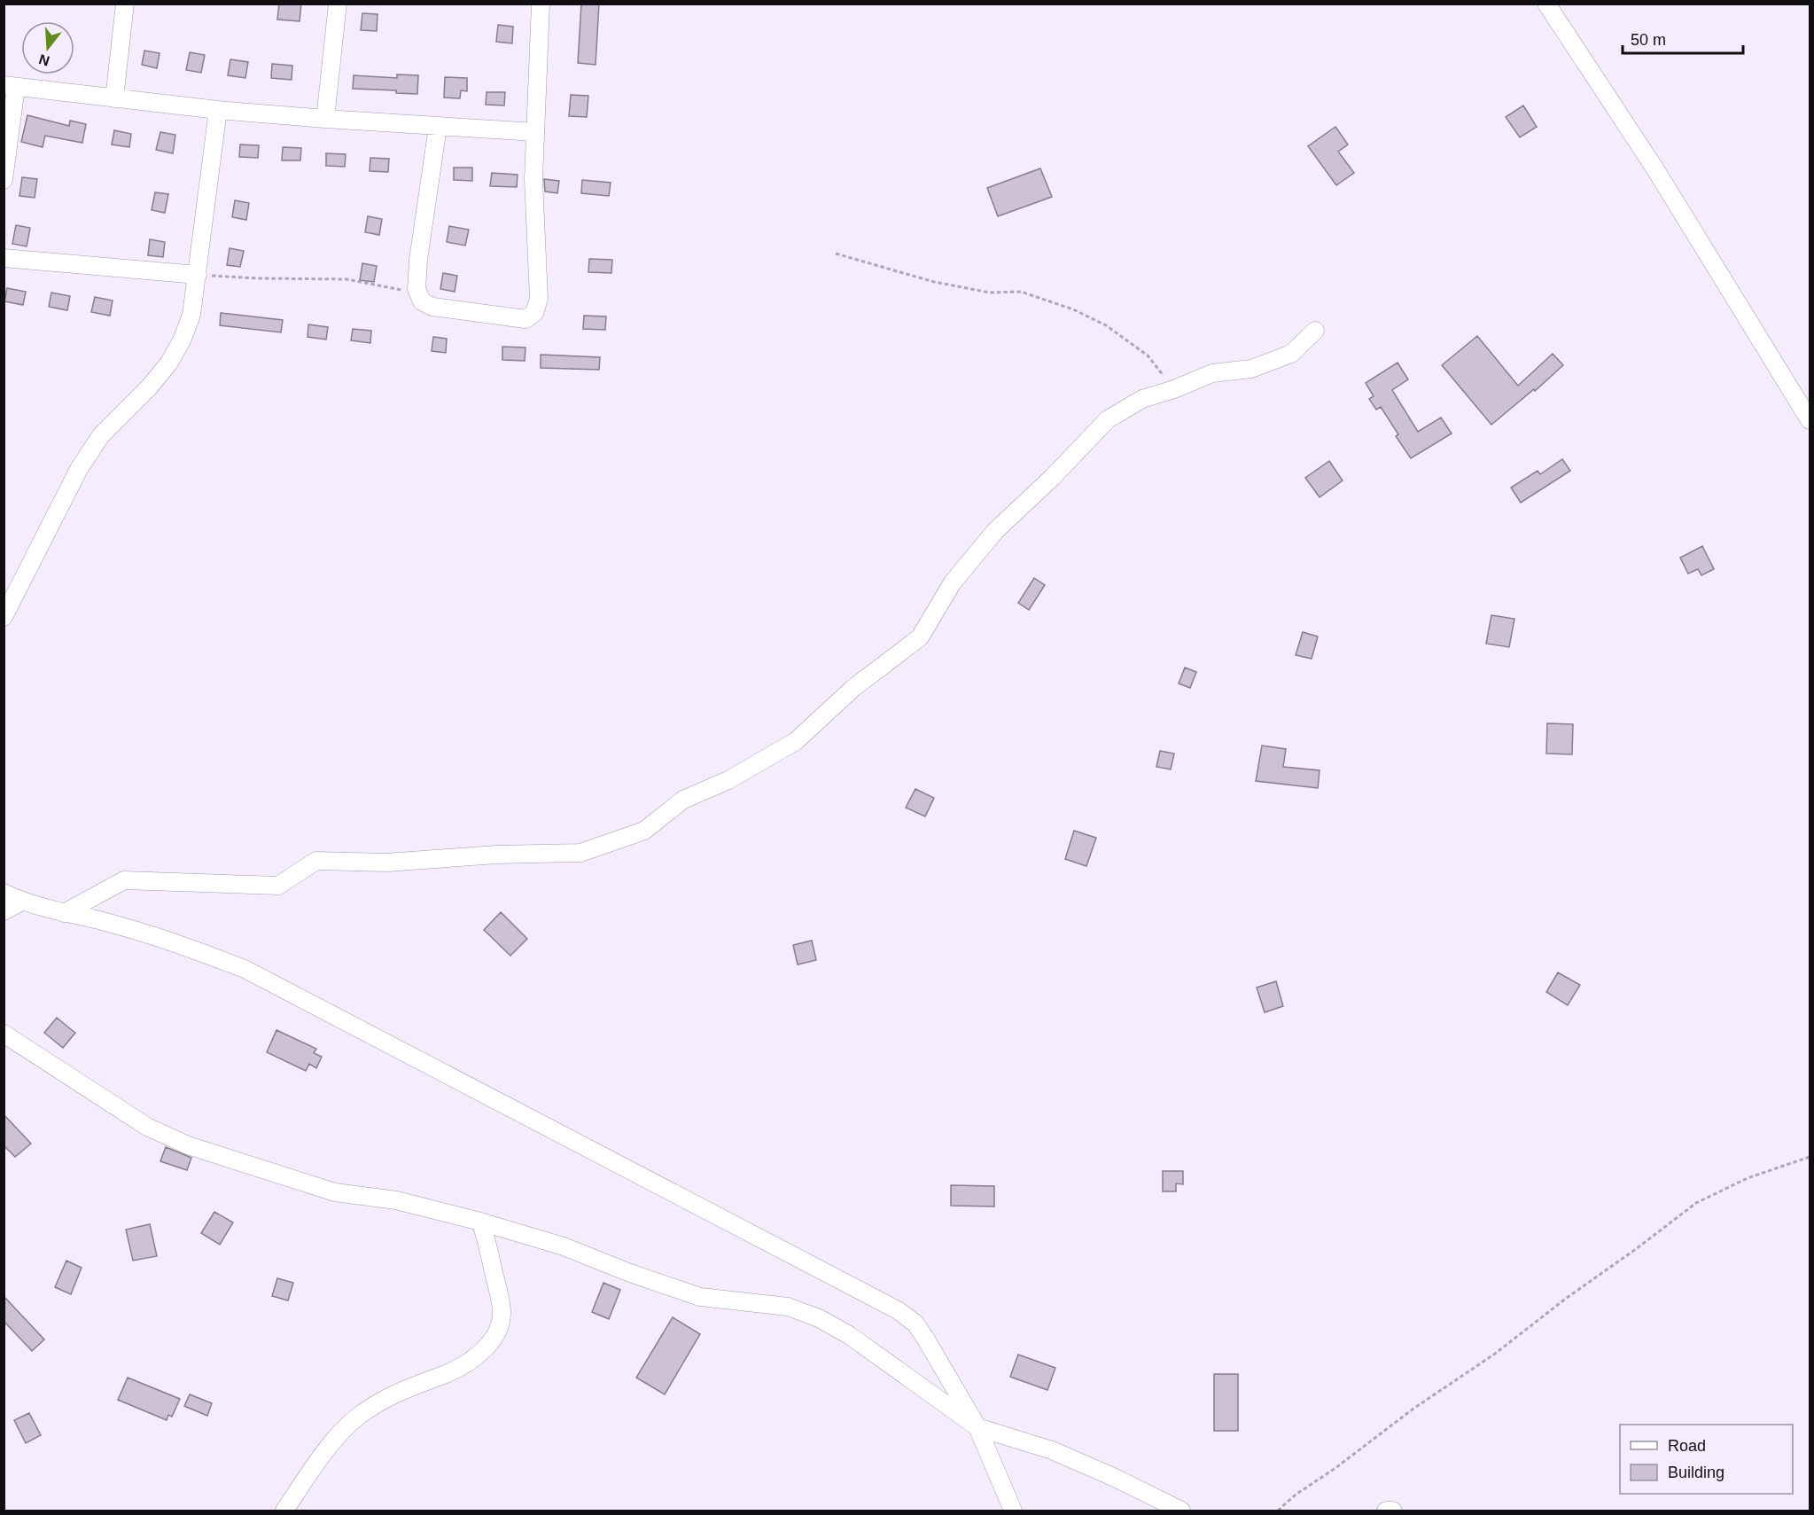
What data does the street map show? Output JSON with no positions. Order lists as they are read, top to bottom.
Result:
{
  "legend": ["Road", "Building"],
  "scale_bar": "50 m",
  "north": "bottom"
}
